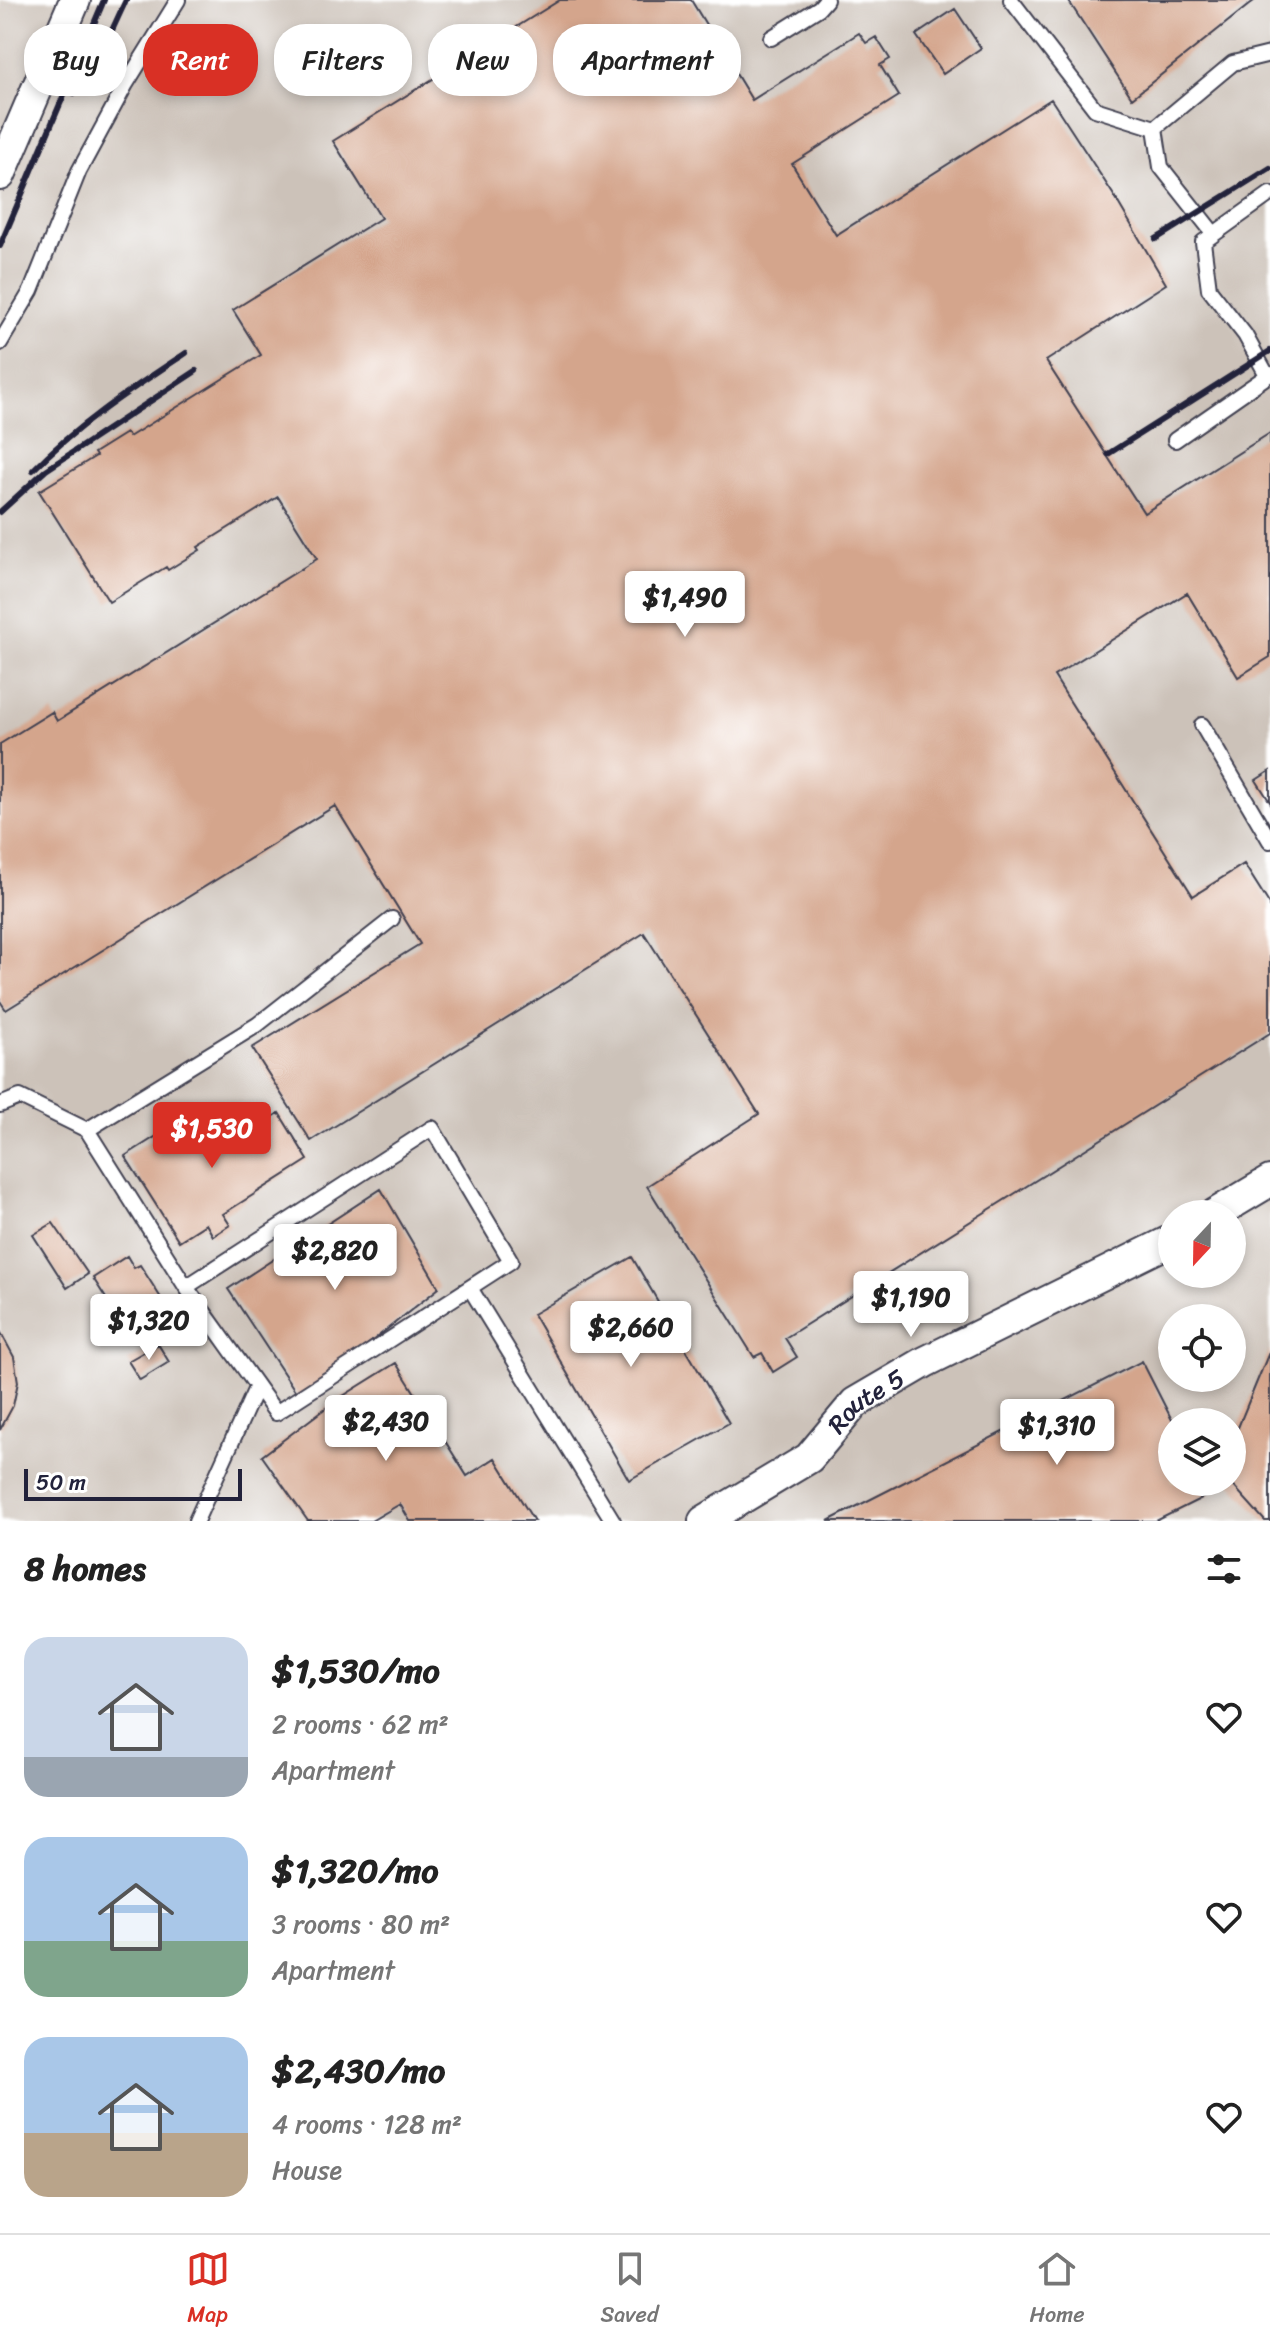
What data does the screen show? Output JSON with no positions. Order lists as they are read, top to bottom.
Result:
{
  "streets": {
    "street": ["Route 5"]
  },
  "scale_bar": "50 m",
  "north": "bottom",
  "page": {
    "chip": [
      "Buy",
      "Rent",
      "Filters",
      "New",
      "Apartment"
    ],
    "price": [
      "$1,490",
      "$1,530",
      "$2,820",
      "$1,190",
      "$1,320",
      "$2,660",
      "$2,430",
      "$1,310"
    ],
    "scale": "50 m",
    "heading": "8 homes",
    "list": [
      {
        "name": "$1,530/mo",
        "note": "2 rooms · 62 m² · Apartment"
      },
      {
        "name": "$1,320/mo",
        "note": "3 rooms · 80 m² · Apartment"
      },
      {
        "name": "$2,430/mo",
        "note": "4 rooms · 128 m² · House"
      }
    ],
    "tabs": ["Map", "Saved", "Home"]
  }
}
